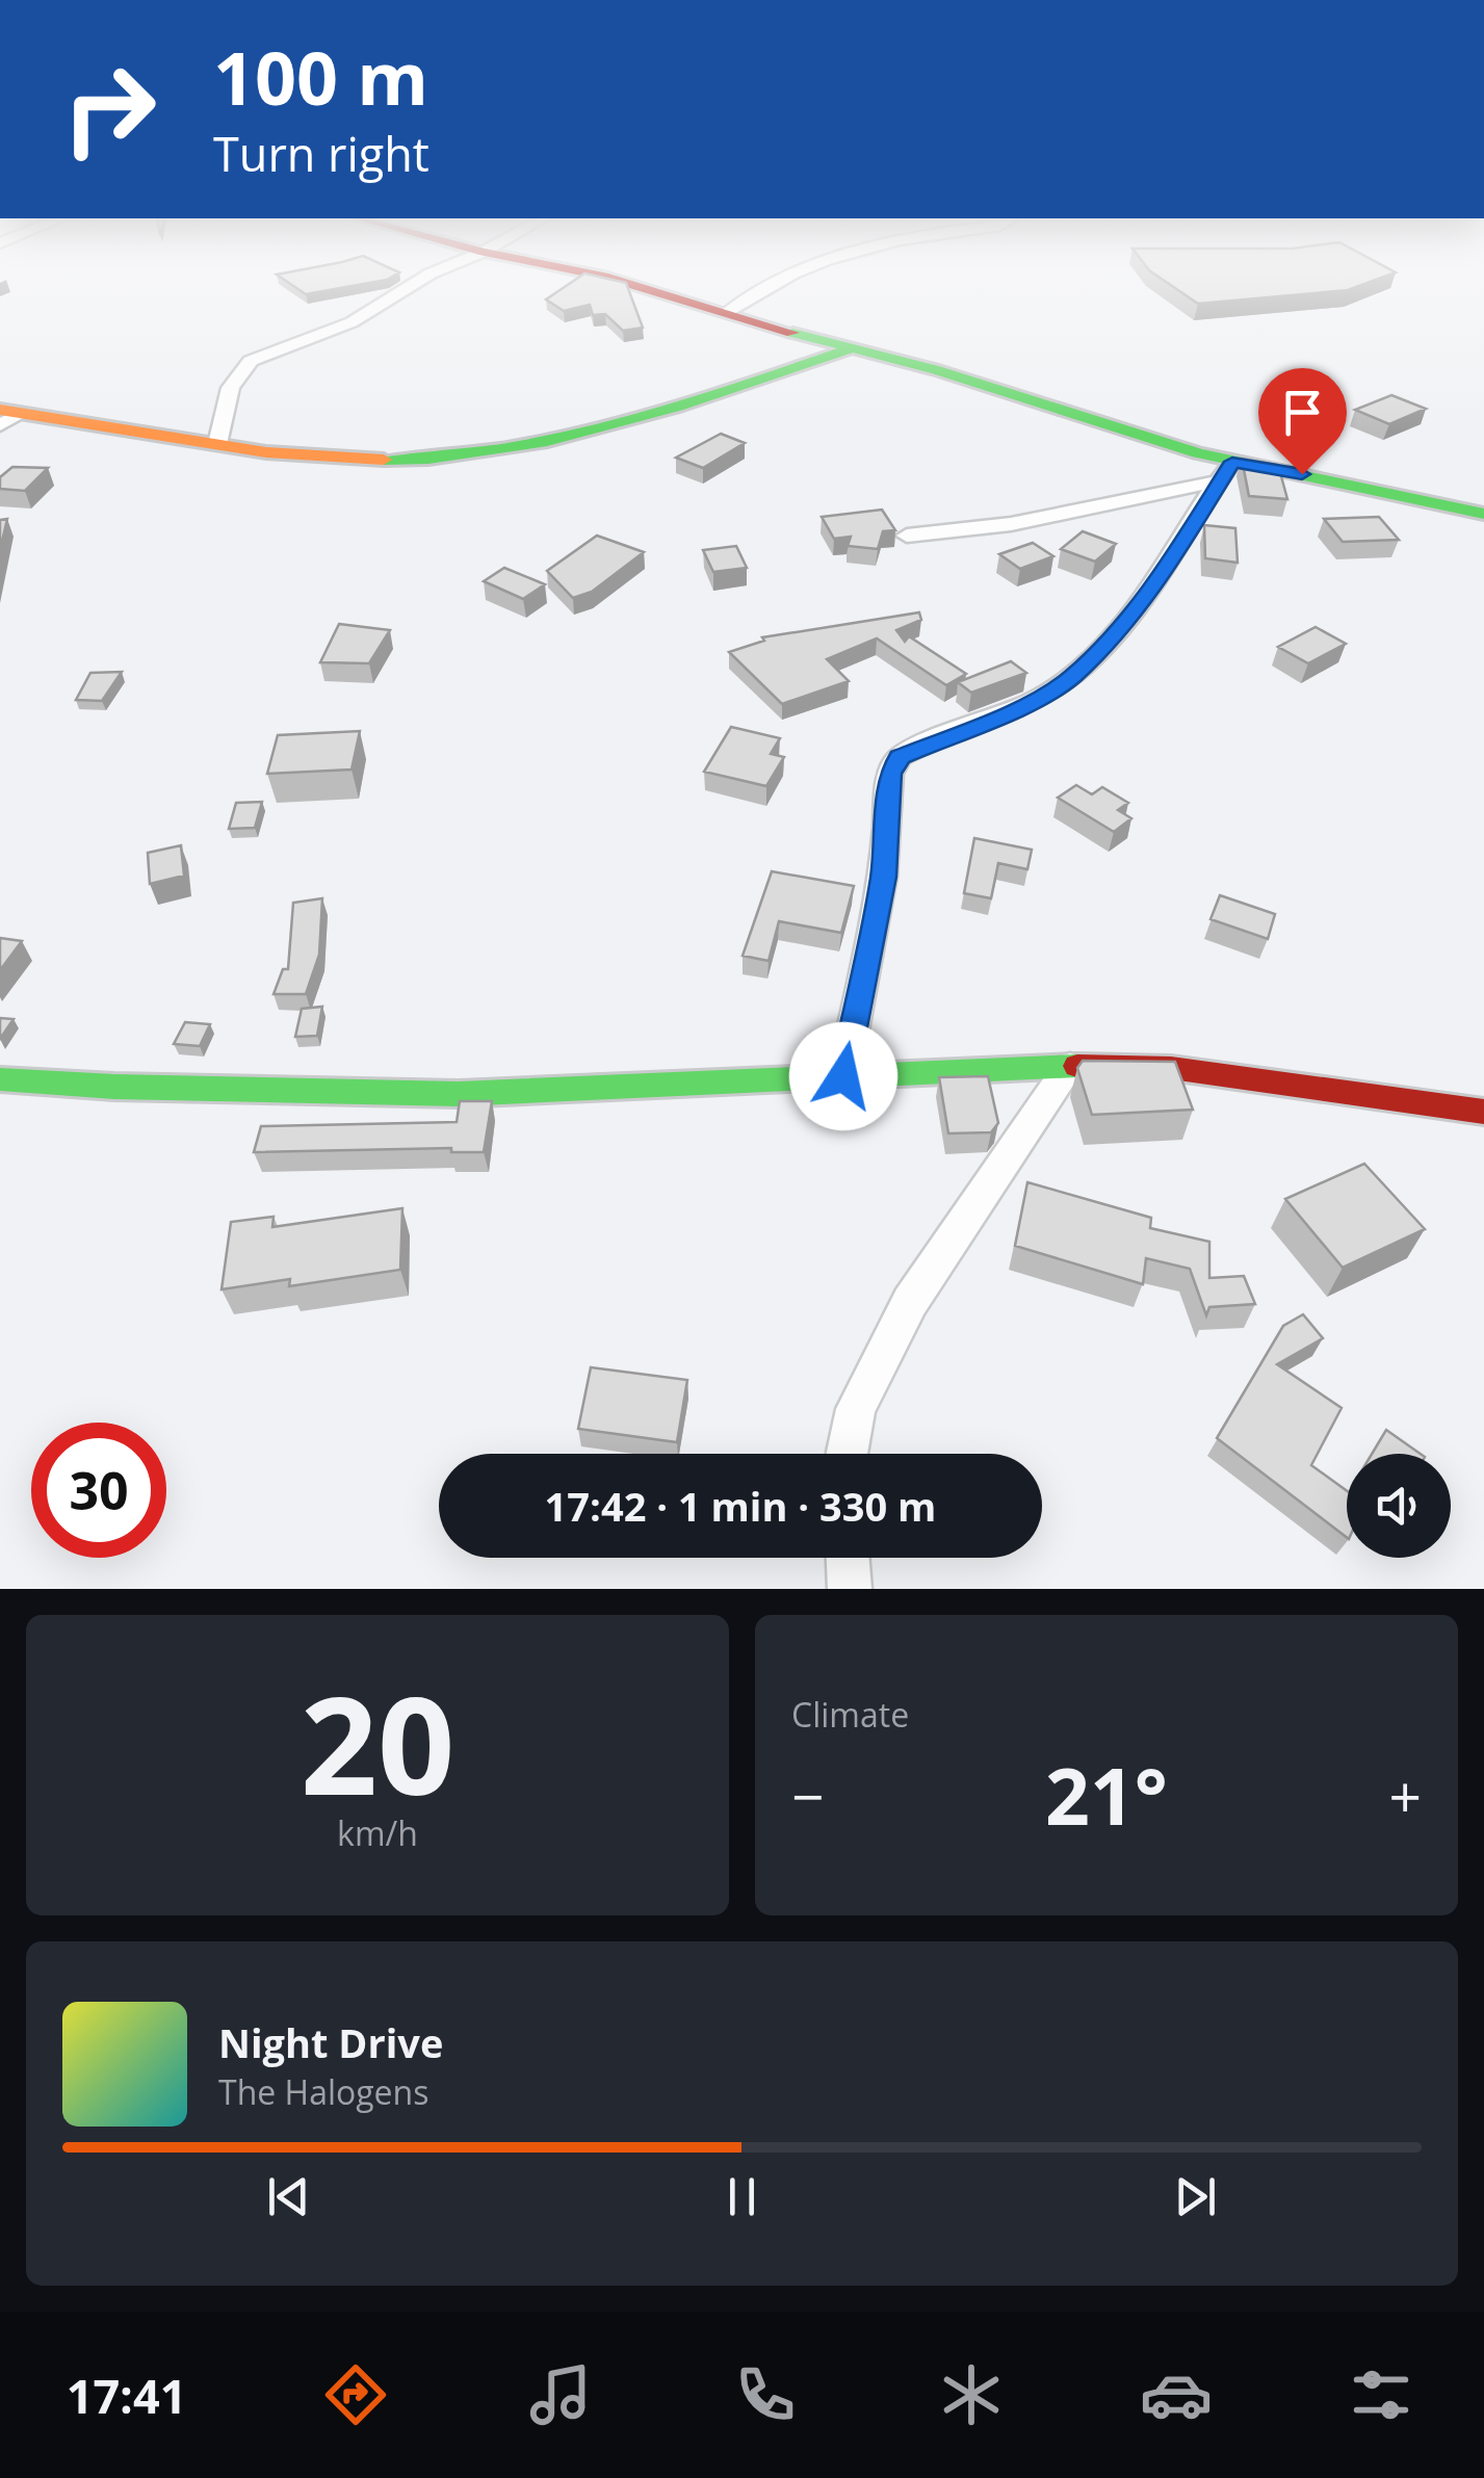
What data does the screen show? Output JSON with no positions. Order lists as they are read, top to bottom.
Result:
{
  "page": {
    "turn": ["100 m", "Turn right"],
    "limit": "30",
    "trip": "17:42 · 1 min · 330 m",
    "tile": [
      ["20", "km/h"],
      "Climate"
    ],
    "heat": ["−", "21°", "+"],
    "song": ["Night Drive", "The Halogens"],
    "tabs": "17:41"
  }
}
